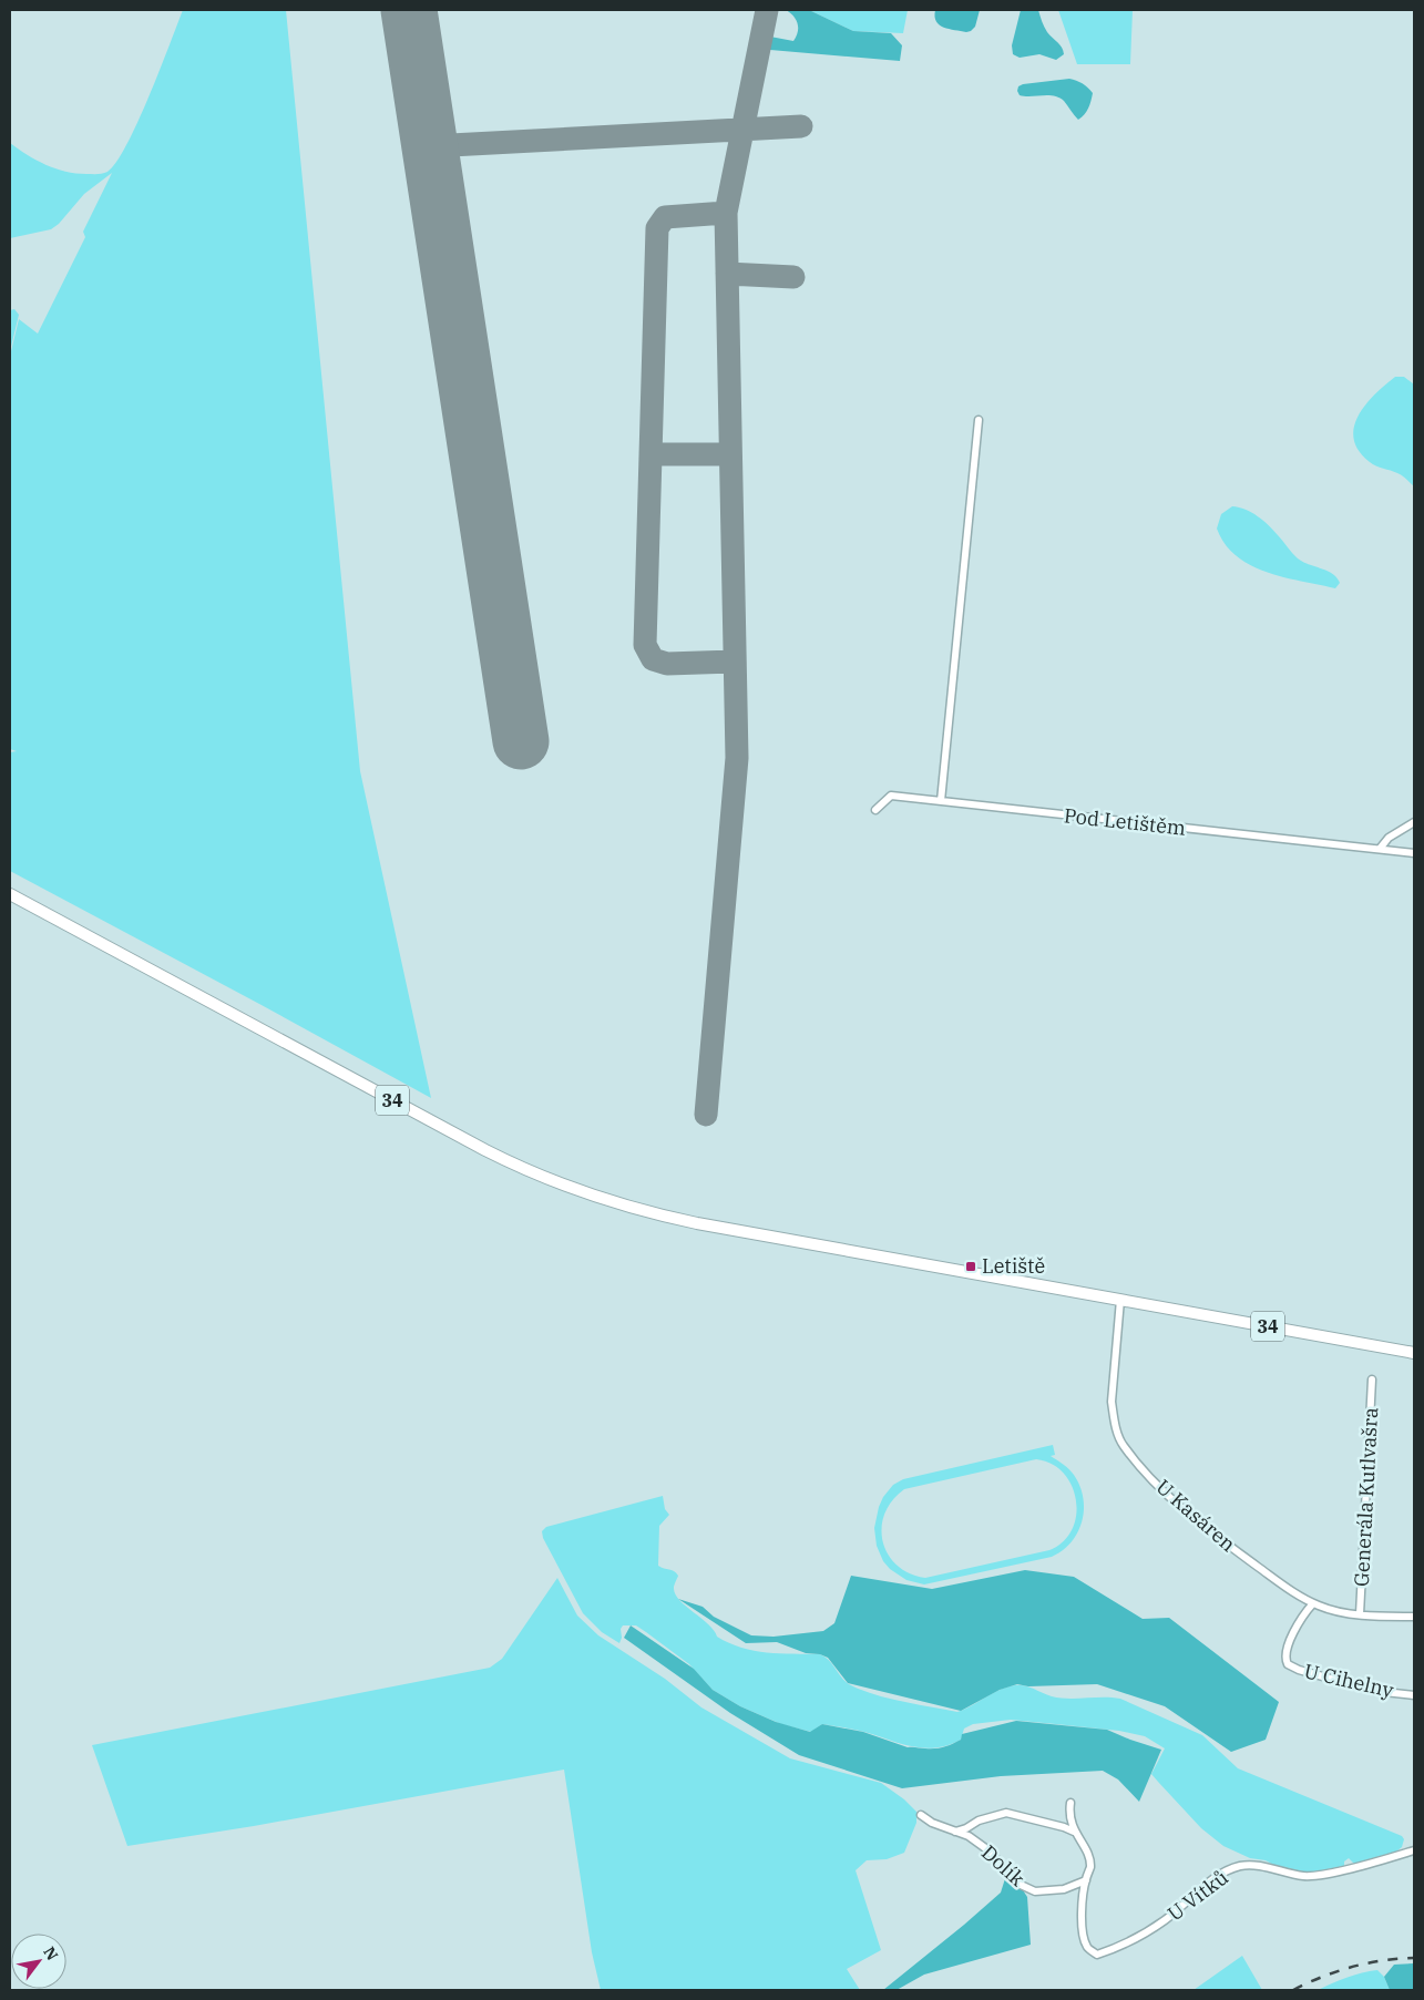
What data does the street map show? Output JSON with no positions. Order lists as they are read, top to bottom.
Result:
{
  "streets": {
    "main road": ["34"],
    "street": [
      "Pod Letištěm",
      "Generála Kutlvašra",
      "U Kasáren",
      "U Cihelny",
      "Dolík",
      "U Vítků"
    ]
  },
  "crossings": [
    ["34", "U Kasáren"],
    ["Generála Kutlvašra", "U Kasáren"],
    ["U Kasáren", "U Cihelny"],
    ["Dolík", "U Vítků"]
  ],
  "places": {
    "transit": ["Letiště"]
  },
  "north": "top right"
}
